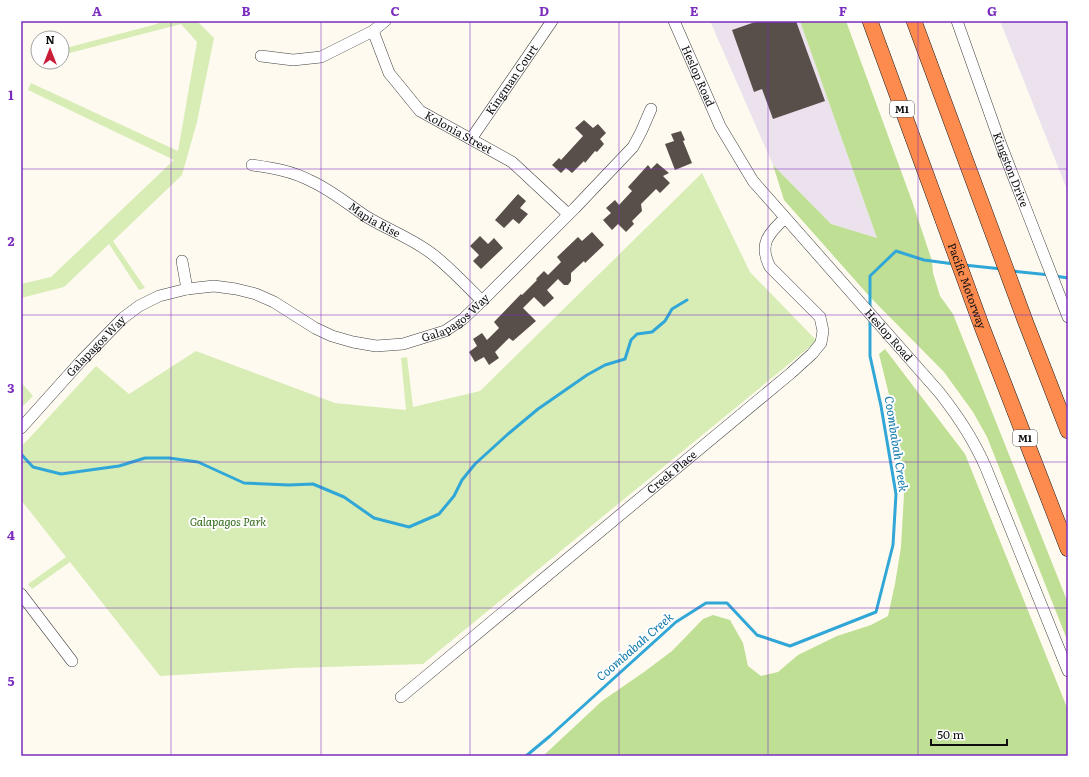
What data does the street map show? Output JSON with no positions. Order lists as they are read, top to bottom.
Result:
{
  "streets": {
    "highway": ["M1", "Pacific Motorway"],
    "street": [
      "Heslop Road",
      "Kingman Court",
      "Kolonia Street",
      "Kingston Drive",
      "Mapia Rise",
      "Galapagos Way",
      "Creek Place"
    ]
  },
  "crossings": [
    ["Heslop Road", "Creek Place"],
    ["Kingman Court", "Kolonia Street"],
    ["Kolonia Street", "Galapagos Way"],
    ["Mapia Rise", "Galapagos Way"]
  ],
  "water": ["Coombabah Creek"],
  "parks": ["Galapagos Park"],
  "scale_bar": "50 m",
  "north": "top",
  "grid": {
    "columns": [
      "A",
      "B",
      "C",
      "D",
      "E",
      "F",
      "G"
    ],
    "rows": [
      "1",
      "2",
      "3",
      "4",
      "5"
    ]
  }
}
